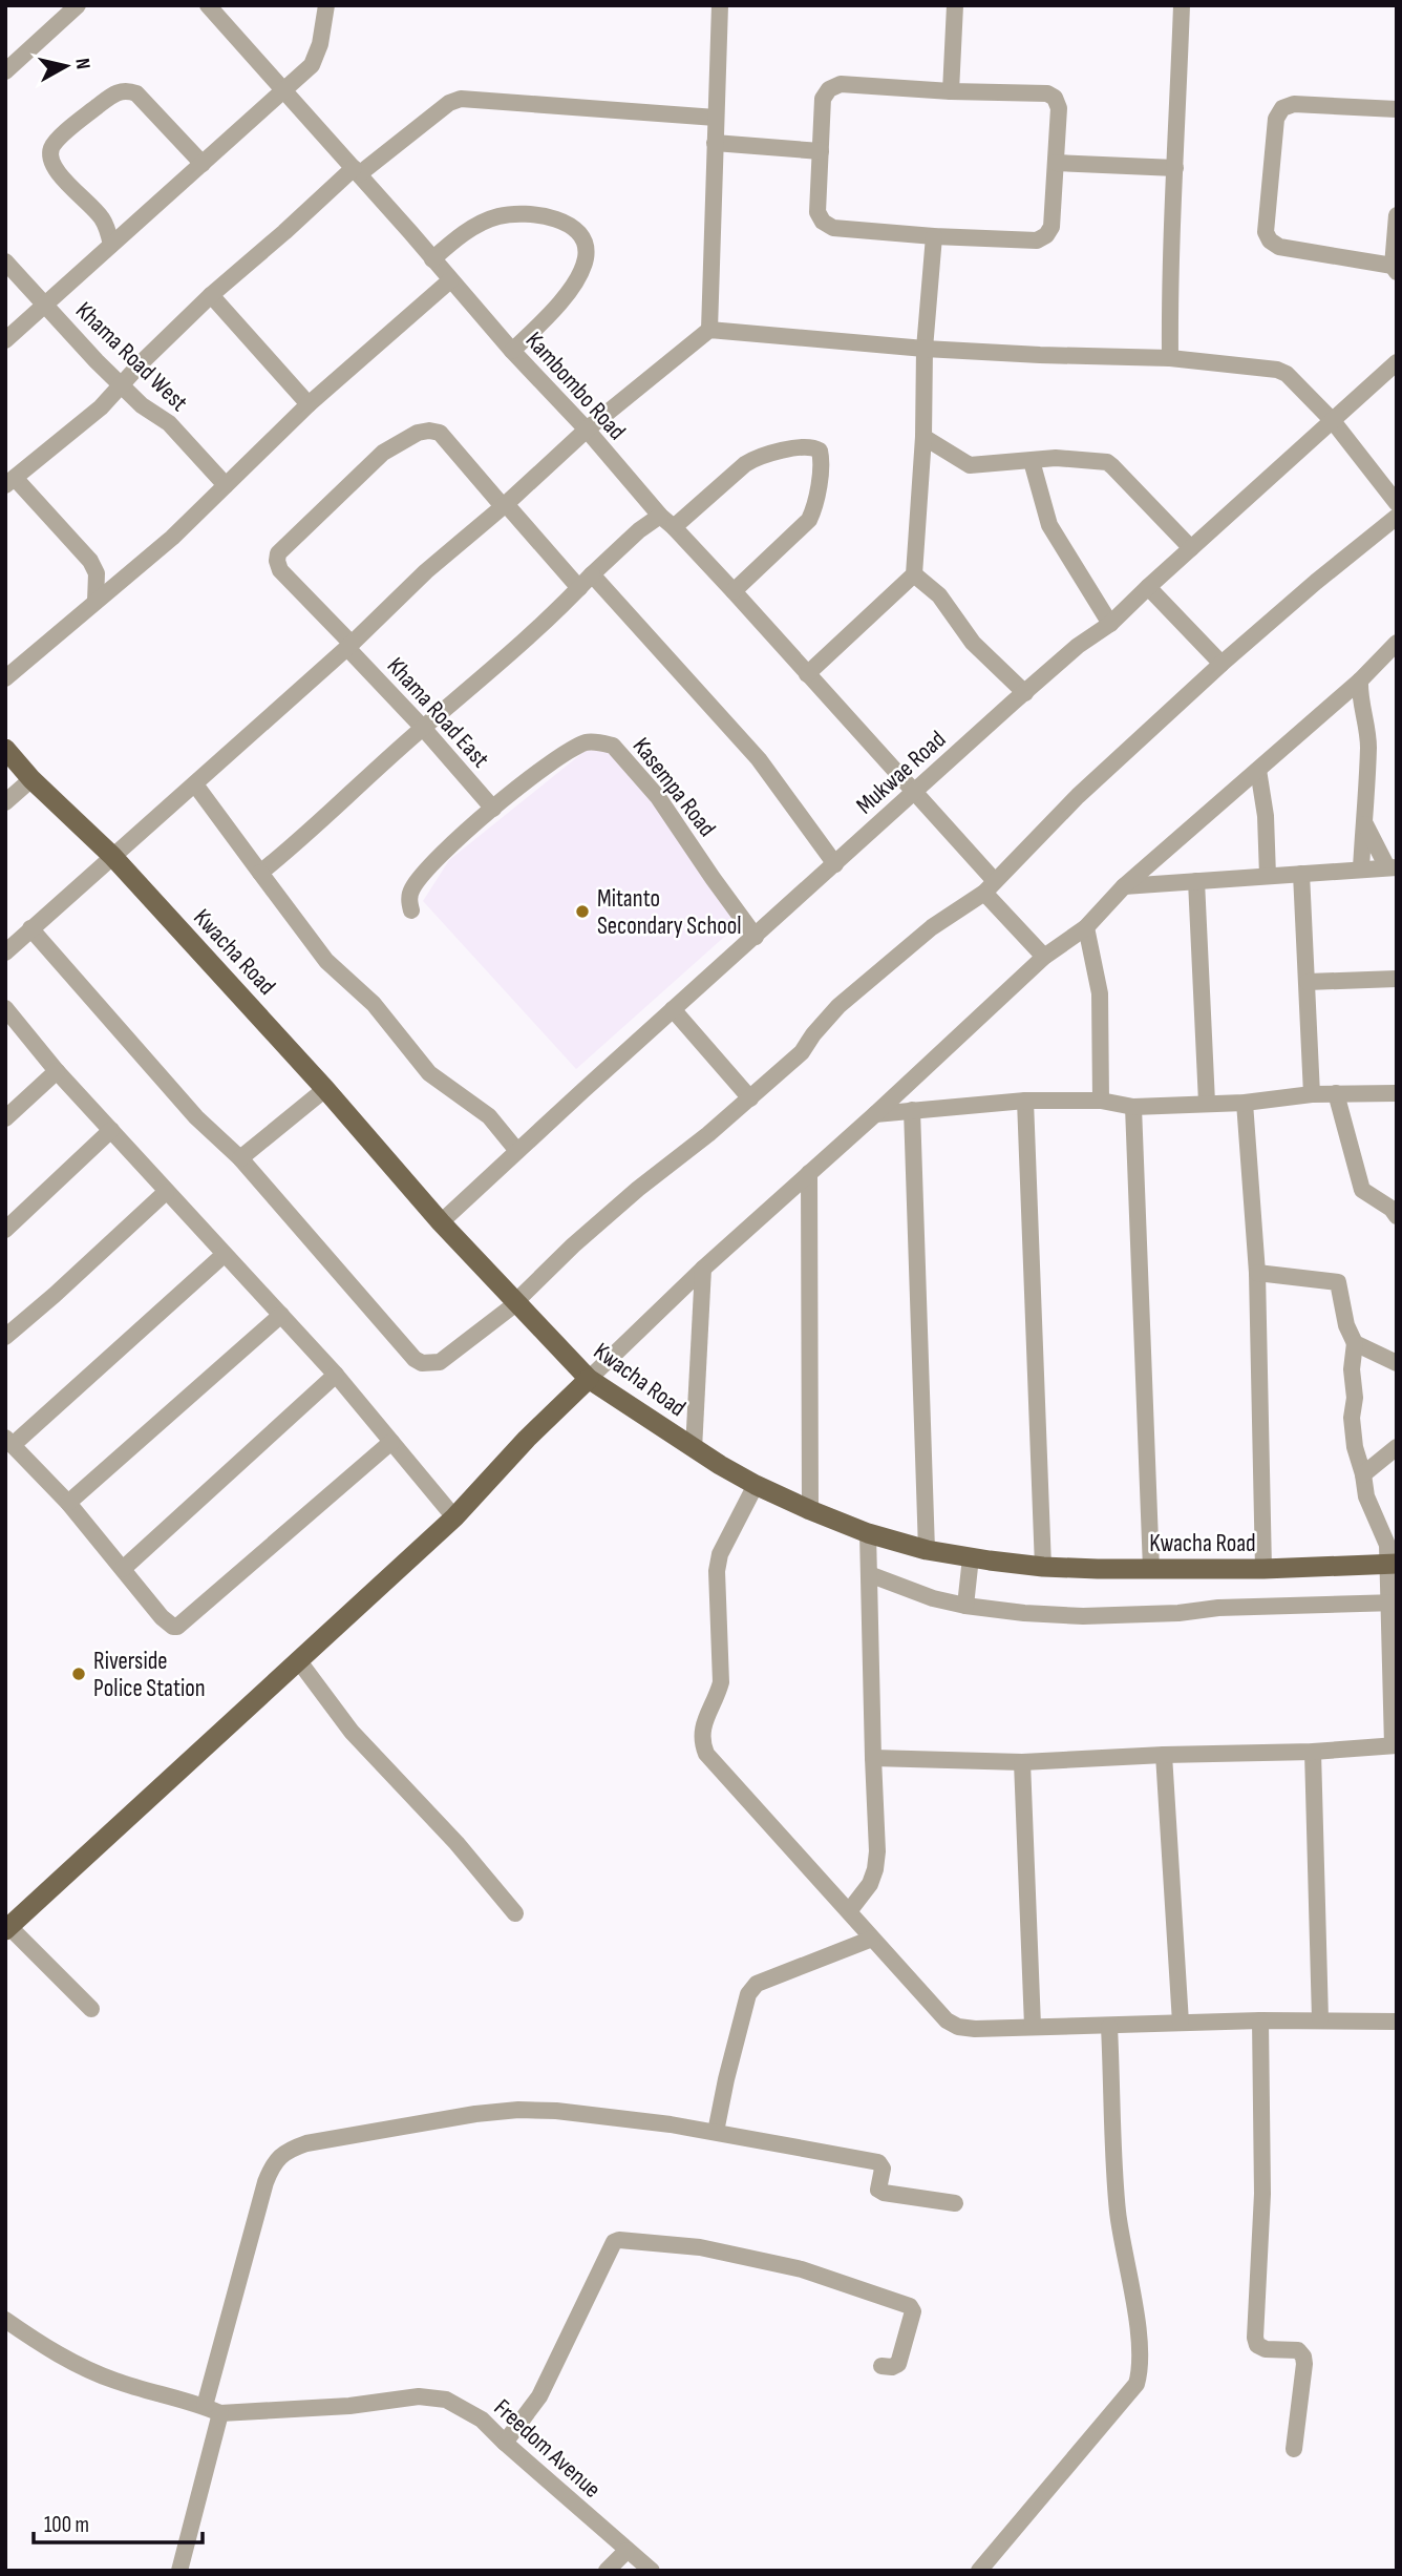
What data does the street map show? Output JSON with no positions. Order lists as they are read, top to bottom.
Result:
{
  "streets": {
    "main road": ["Kwacha Road"],
    "street": [
      "Khama Road West",
      "Kambombo Road",
      "Khama Road East",
      "Mukwae Road",
      "Kasempa Road",
      "Freedom Avenue"
    ]
  },
  "crossings": [
    ["Kambombo Road", "Mukwae Road"],
    ["Khama Road East", "Kasempa Road"],
    ["Mukwae Road", "Kasempa Road"],
    ["Mukwae Road", "Kwacha Road"]
  ],
  "places": ["Mitanto Secondary School", "Riverside Police Station"],
  "scale_bar": "100 m",
  "north": "right"
}
